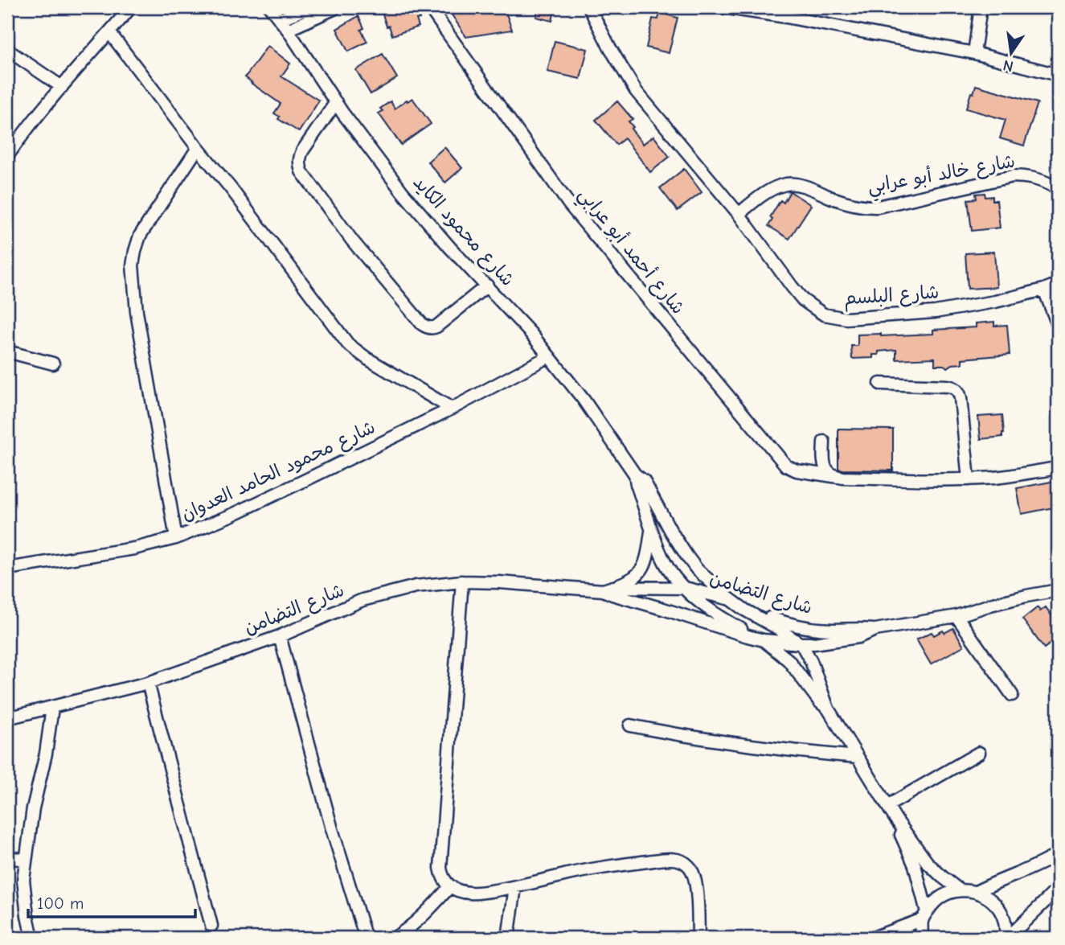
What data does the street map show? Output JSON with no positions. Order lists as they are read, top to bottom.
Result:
{
  "streets": {
    "street": [
      "شارع خالد أبو عرابي",
      "شارع محمود الكايد",
      "شارع أحمد أبو عرابي",
      "شارع البلسم",
      "شارع محمود الحامد العدوان",
      "شارع التضامن"
    ]
  },
  "crossings": [
    ["شارع خالد أبو عرابي", "شارع البلسم"],
    ["شارع محمود الكايد", "شارع محمود الحامد العدوان"],
    ["شارع محمود الكايد", "شارع التضامن"]
  ],
  "scale_bar": "100 m",
  "north": "bottom"
}
